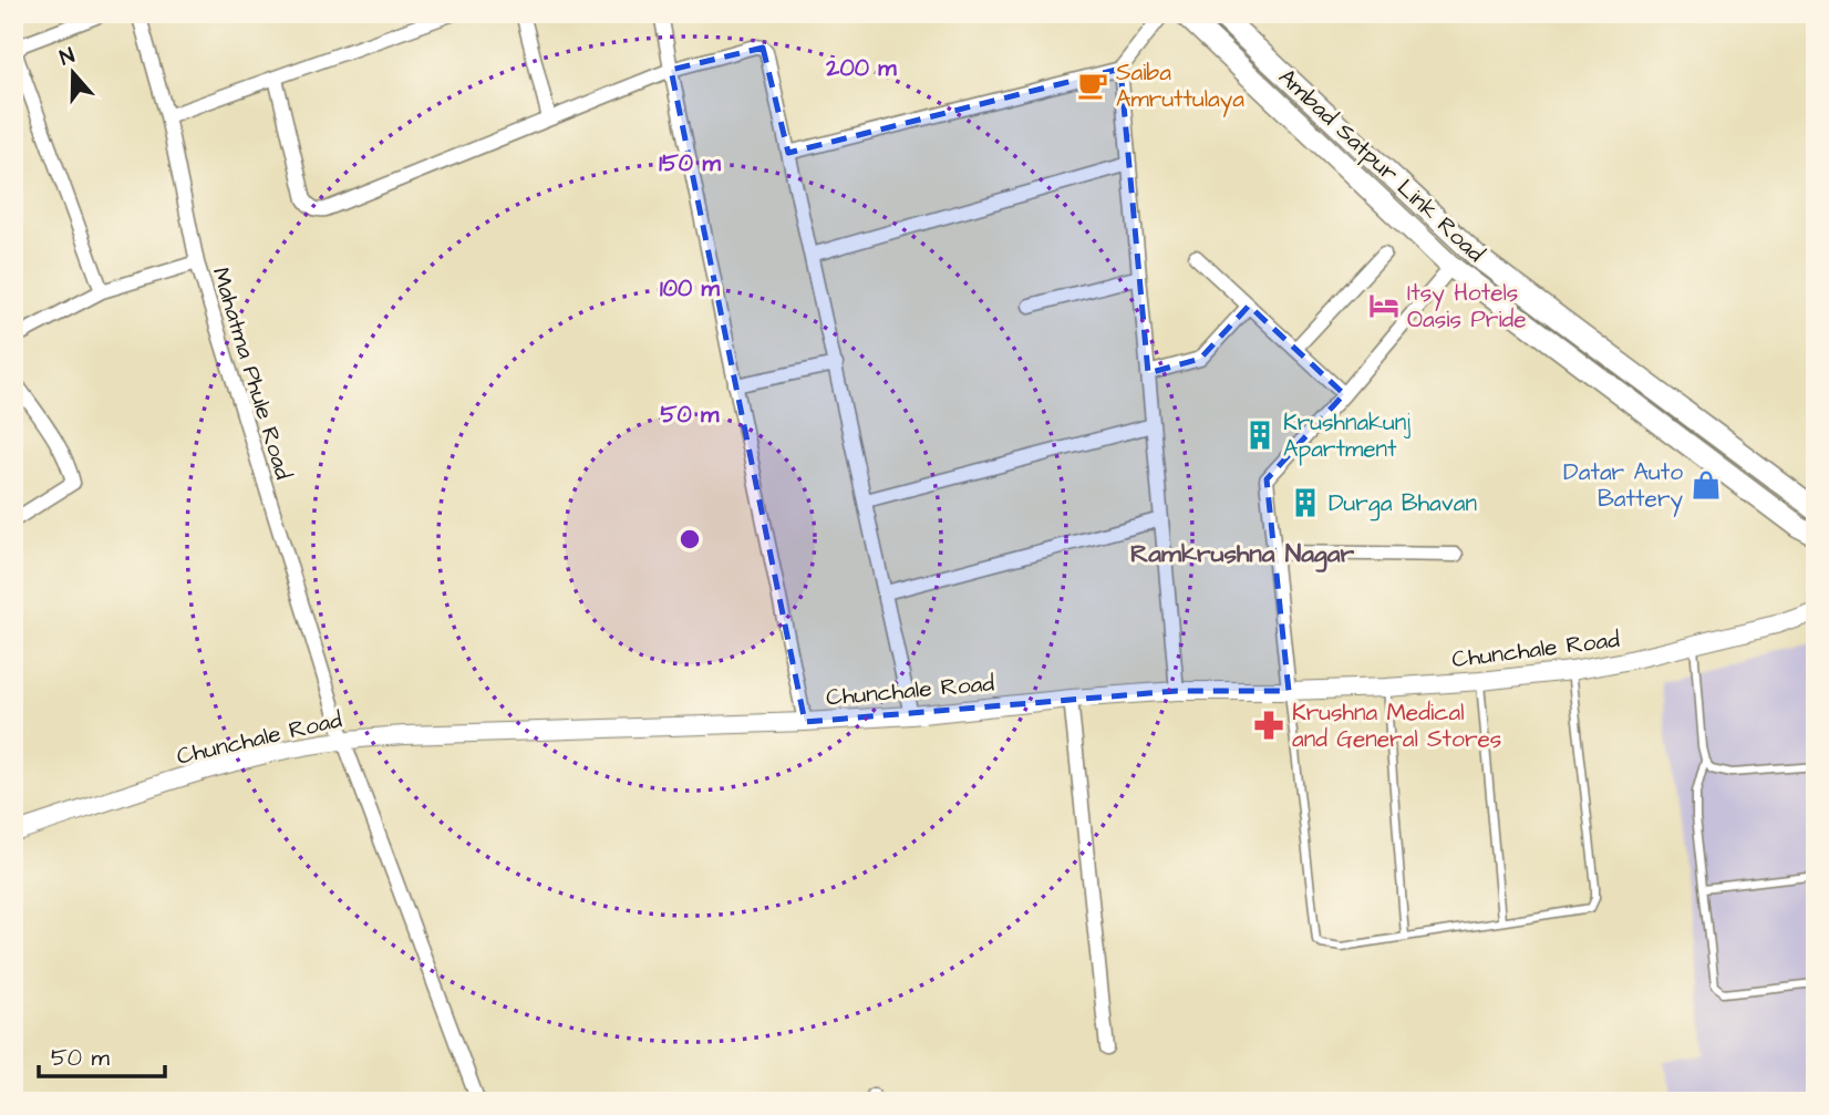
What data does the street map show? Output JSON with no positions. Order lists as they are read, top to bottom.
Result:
{
  "streets": {
    "main road": ["Ambad Satpur Link Road"],
    "street": ["Mahatma Phule Road", "Chunchale Road"]
  },
  "crossings": [
    ["Mahatma Phule Road", "Chunchale Road"]
  ],
  "districts": ["Ramkrushna Nagar"],
  "places": {
    "cafe": ["Saiba Amruttulaya"],
    "hotel": ["Itsy Hotels Oasis Pride"],
    "building": ["Krushnakunj Apartment", "Durga Bhavan"],
    "shop": ["Datar Auto Battery"],
    "pharmacy": ["Krushna Medical and General Stores"]
  },
  "scale_bar": "50 m",
  "north": "top",
  "rings": [
    "200 m",
    "150 m",
    "100 m",
    "50 m"
  ]
}
